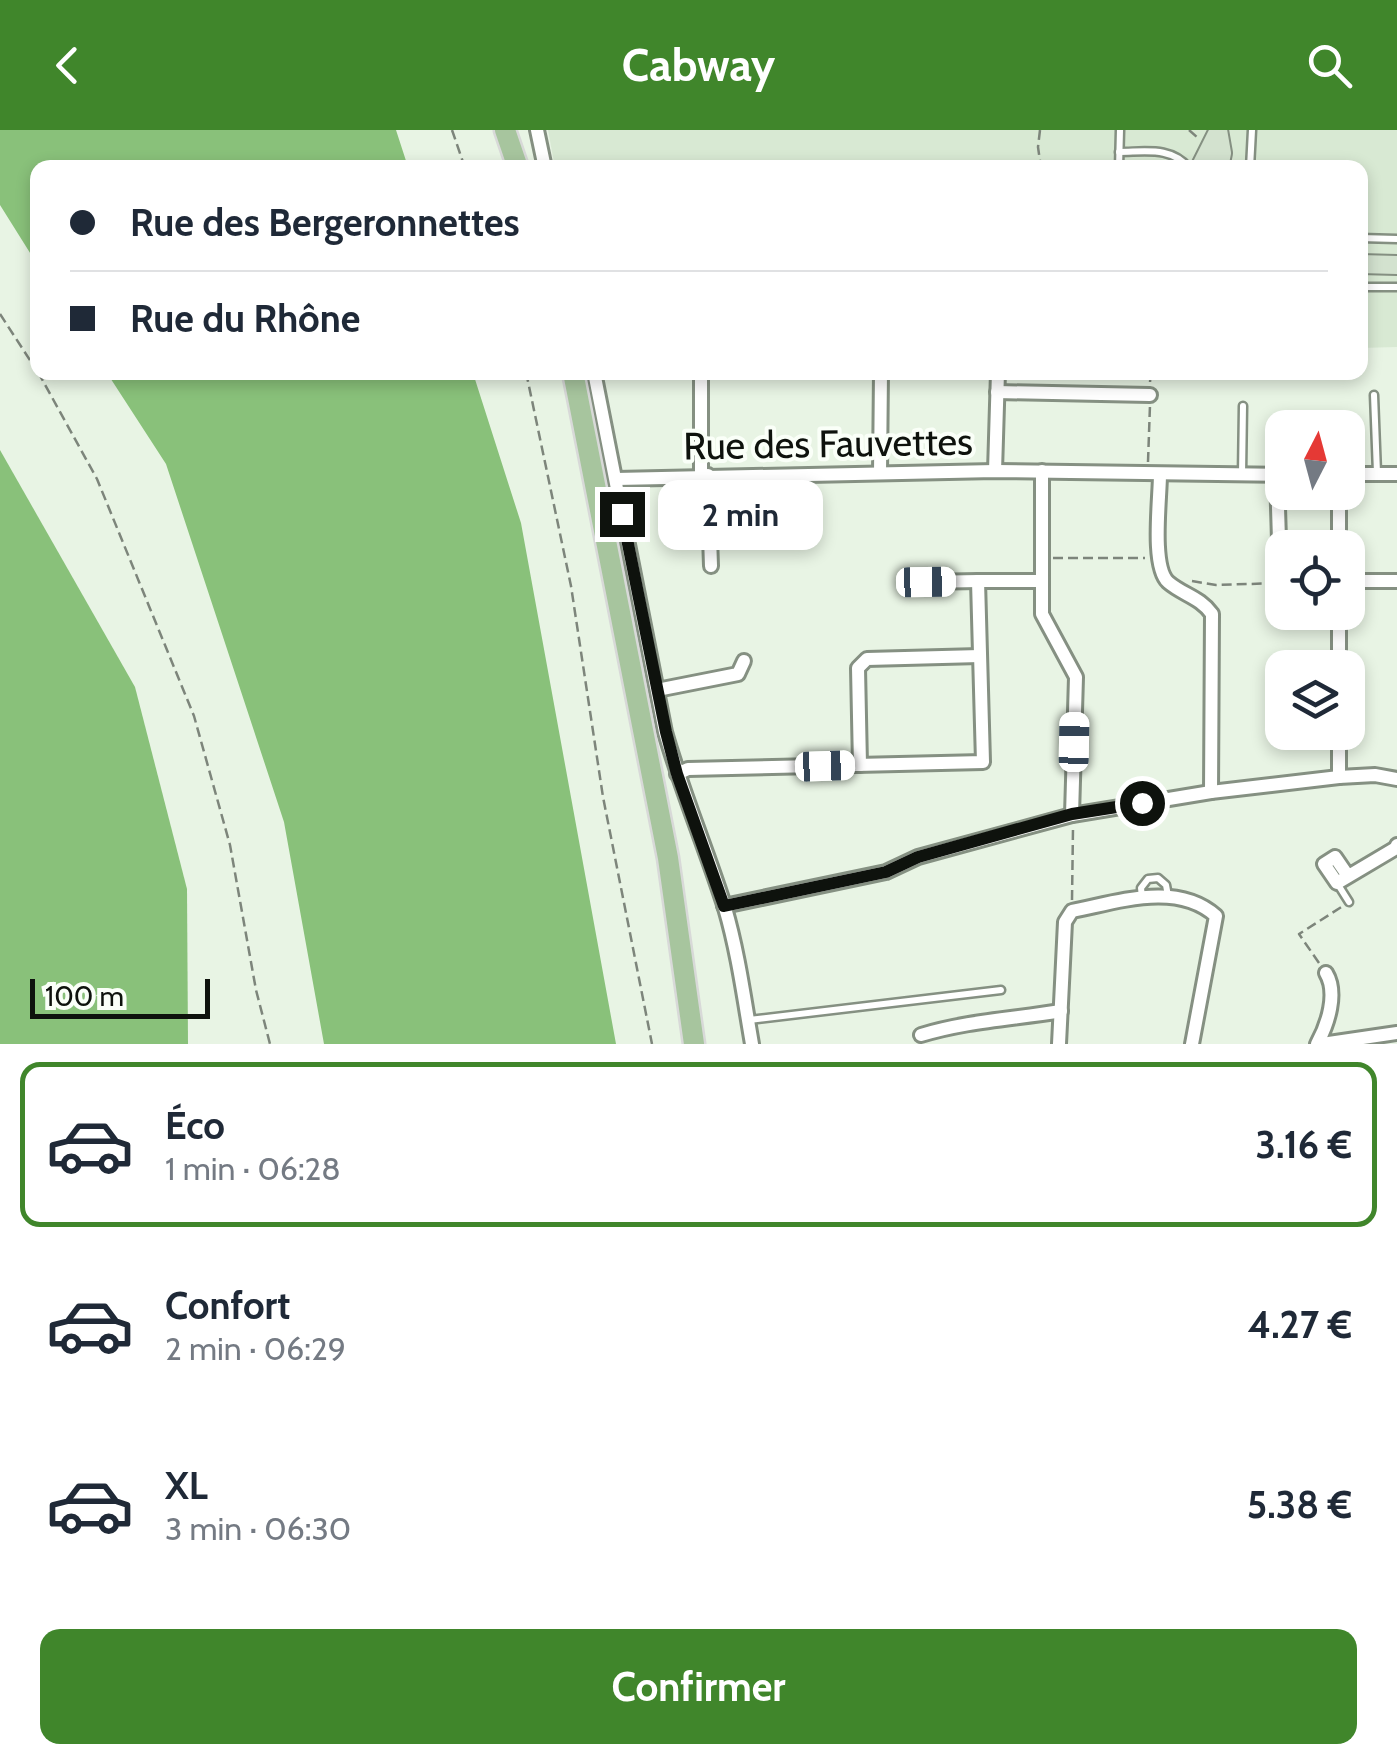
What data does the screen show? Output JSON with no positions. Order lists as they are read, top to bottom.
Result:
{
  "streets": {
    "street": ["Rue des Fauvettes"]
  },
  "scale_bar": "100 m",
  "north": "top",
  "page": {
    "header": "Cabway",
    "banner": ["Rue des Bergeronnettes", "Rue du Rhône"],
    "bubble": "2 min",
    "scale": "100 m",
    "list": [
      {
        "name": "Éco",
        "note": "1 min · 06:28",
        "value": "3.16 €"
      },
      {
        "name": "Confort",
        "note": "2 min · 06:29",
        "value": "4.27 €"
      },
      {
        "name": "XL",
        "note": "3 min · 06:30",
        "value": "5.38 €"
      }
    ],
    "buttons": "Confirmer"
  }
}
